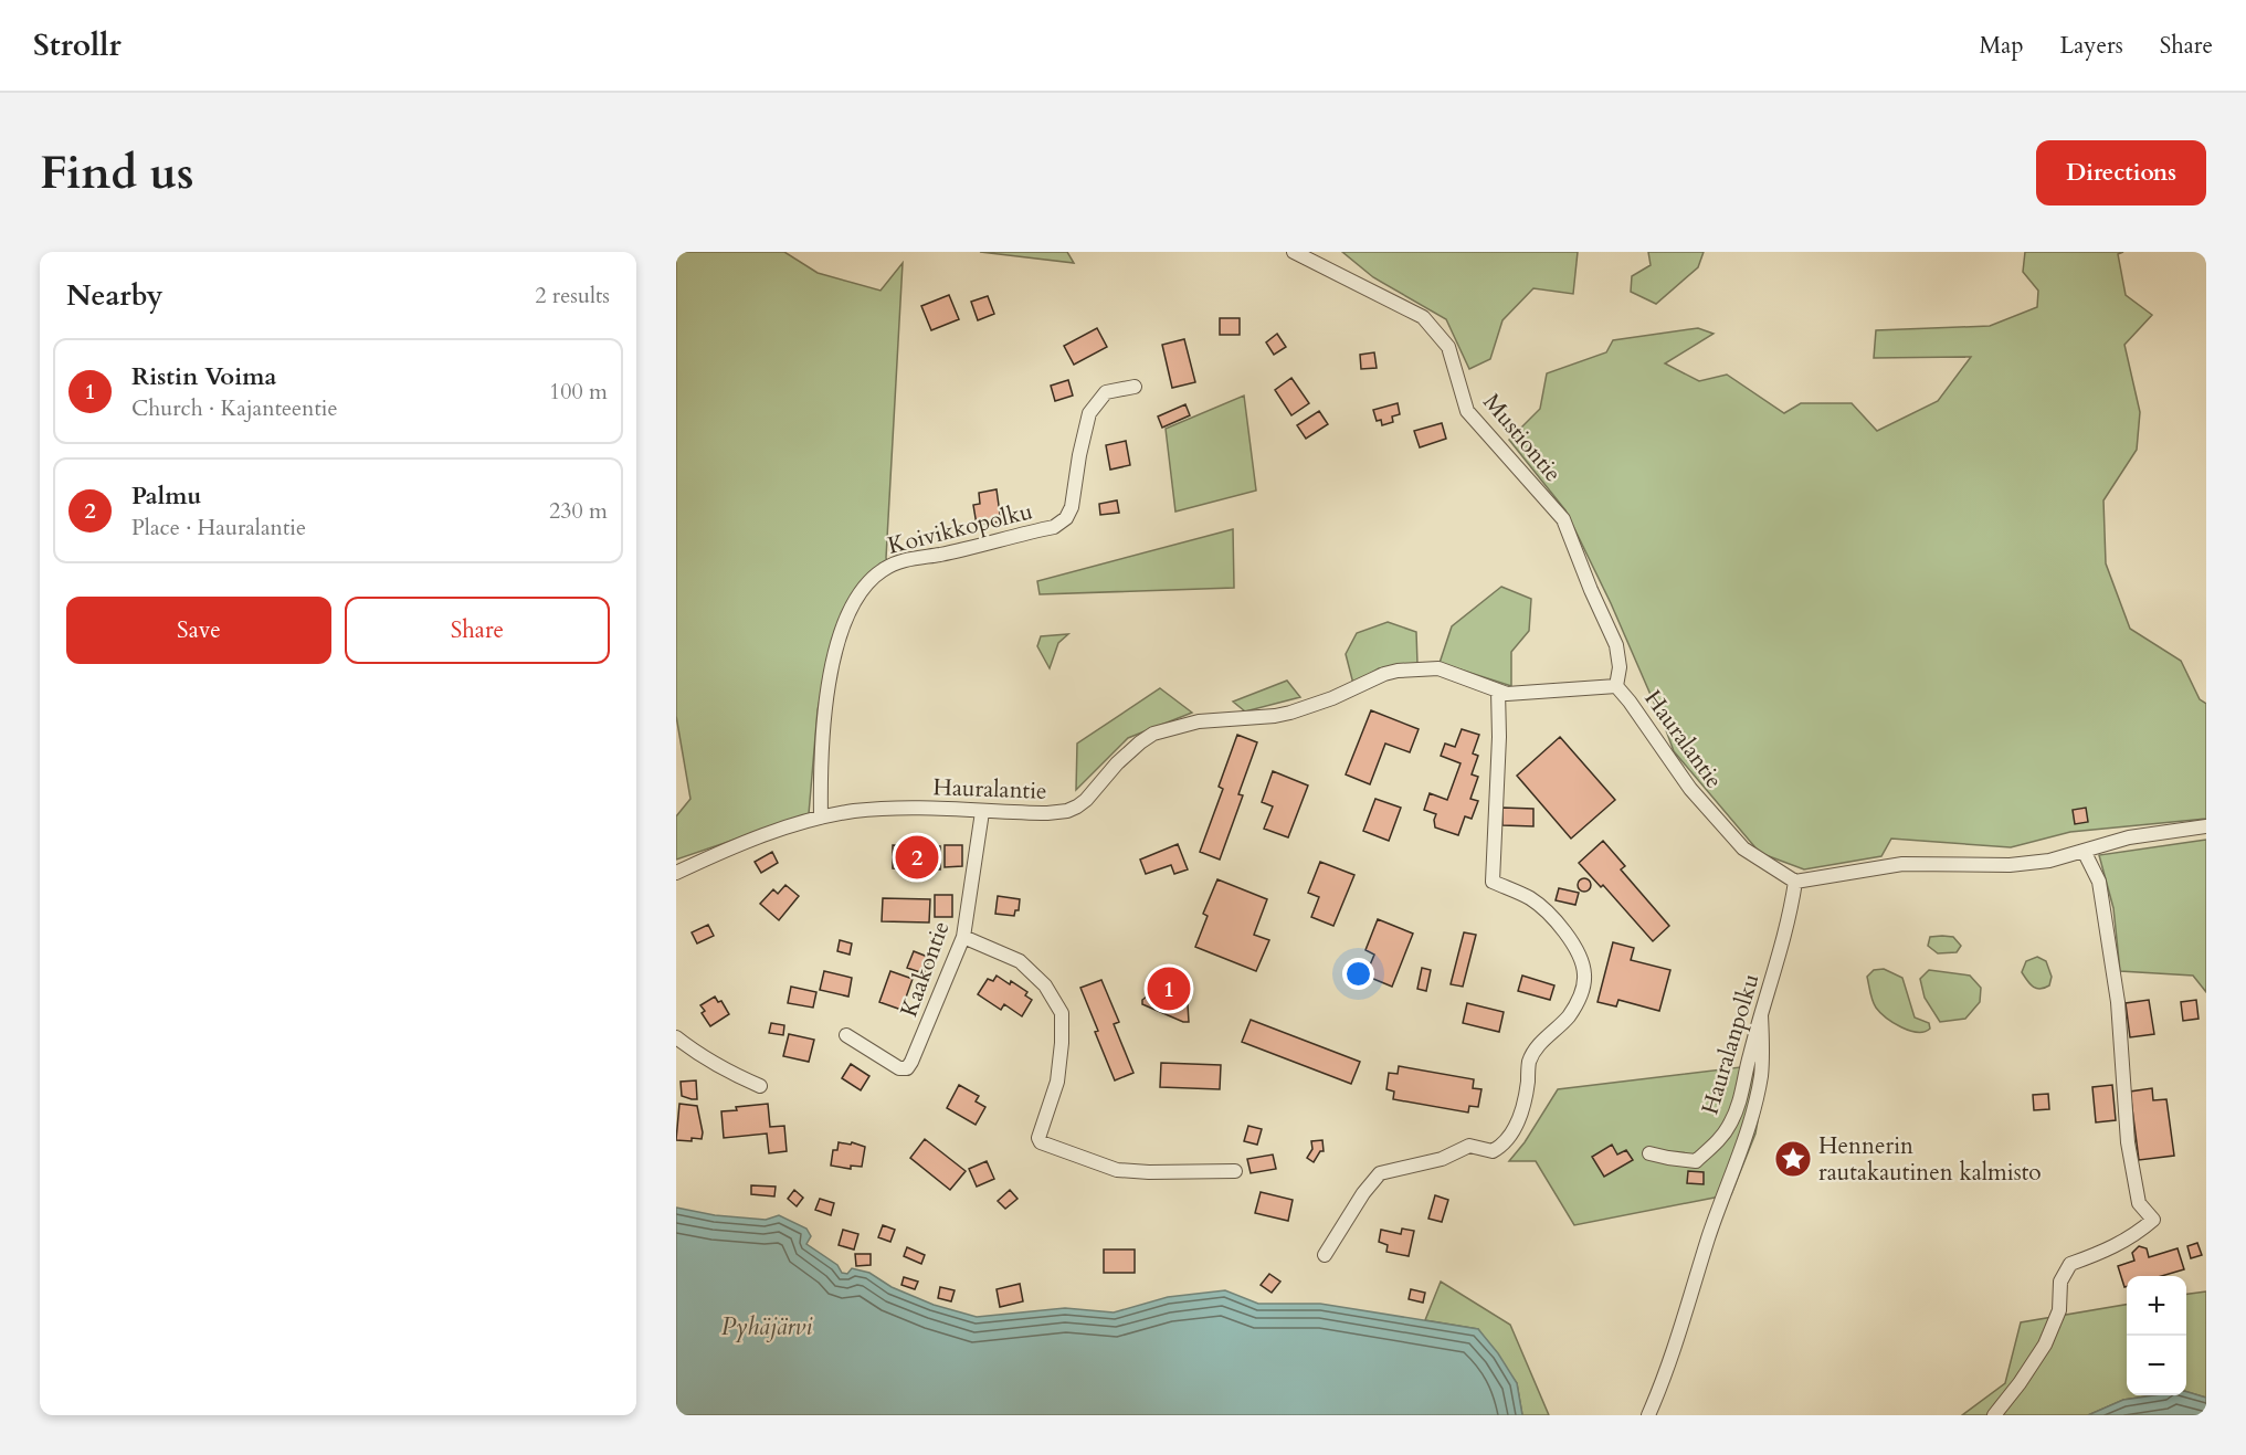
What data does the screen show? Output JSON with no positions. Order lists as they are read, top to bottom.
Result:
{
  "streets": {
    "street": [
      "Mustiontie",
      "Koivikkopolku",
      "Hauralantie",
      "Kaakontie",
      "Hauralanpolku"
    ]
  },
  "crossings": [
    ["Mustiontie", "Hauralantie"],
    ["Koivikkopolku", "Hauralantie"],
    ["Hauralantie", "Kaakontie"],
    ["Hauralantie", "Hauralanpolku"]
  ],
  "water": ["Pyhäjärvi"],
  "places": {
    "place": ["Hennerin rautakautinen kalmisto"]
  },
  "page": {
    "header": "Strollr",
    "nav": ["Map", "Layers", "Share"],
    "buttons": [
      "Directions",
      ["Save", "Share"]
    ],
    "title": "Find us",
    "heading": ["Nearby", "2 results"],
    "list": [
      {
        "mark": "1",
        "name": "Ristin Voima",
        "note": "Church · Kajanteentie",
        "value": "100 m"
      },
      {
        "mark": "2",
        "name": "Palmu",
        "note": "Place · Hauralantie",
        "value": "230 m"
      }
    ],
    "pins": ["2", "1"],
    "map_buttons": ["+", "−"]
  }
}
